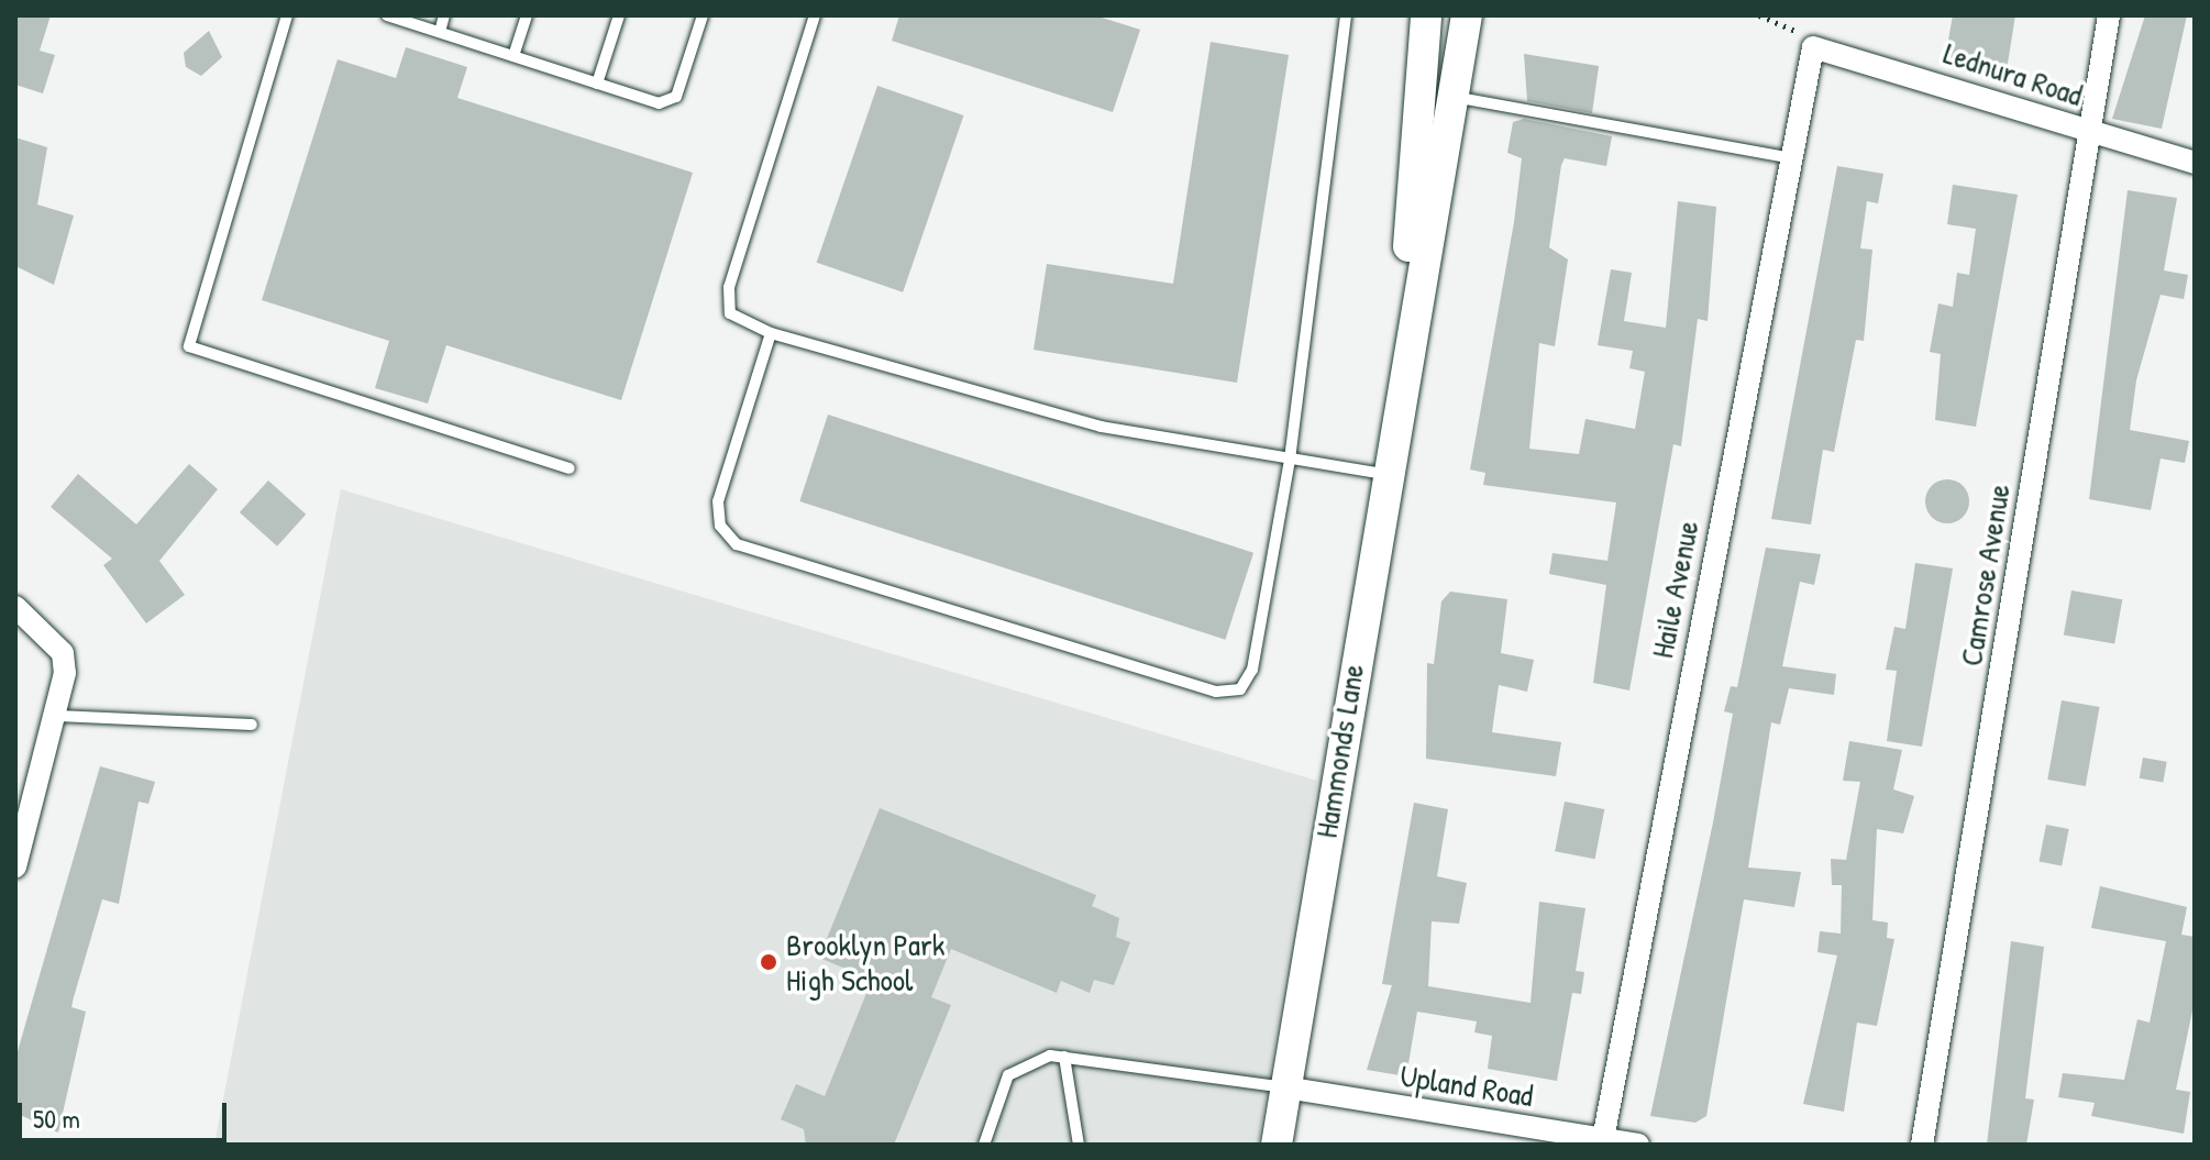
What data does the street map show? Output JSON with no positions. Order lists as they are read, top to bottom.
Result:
{
  "streets": {
    "street": [
      "Lednura Road",
      "Camrose Avenue",
      "Haile Avenue",
      "Hammonds Lane",
      "Upland Road"
    ]
  },
  "crossings": [
    ["Lednura Road", "Camrose Avenue"],
    ["Lednura Road", "Haile Avenue"],
    ["Haile Avenue", "Upland Road"],
    ["Hammonds Lane", "Upland Road"]
  ],
  "places": ["Brooklyn Park High School"],
  "scale_bar": "50 m"
}
